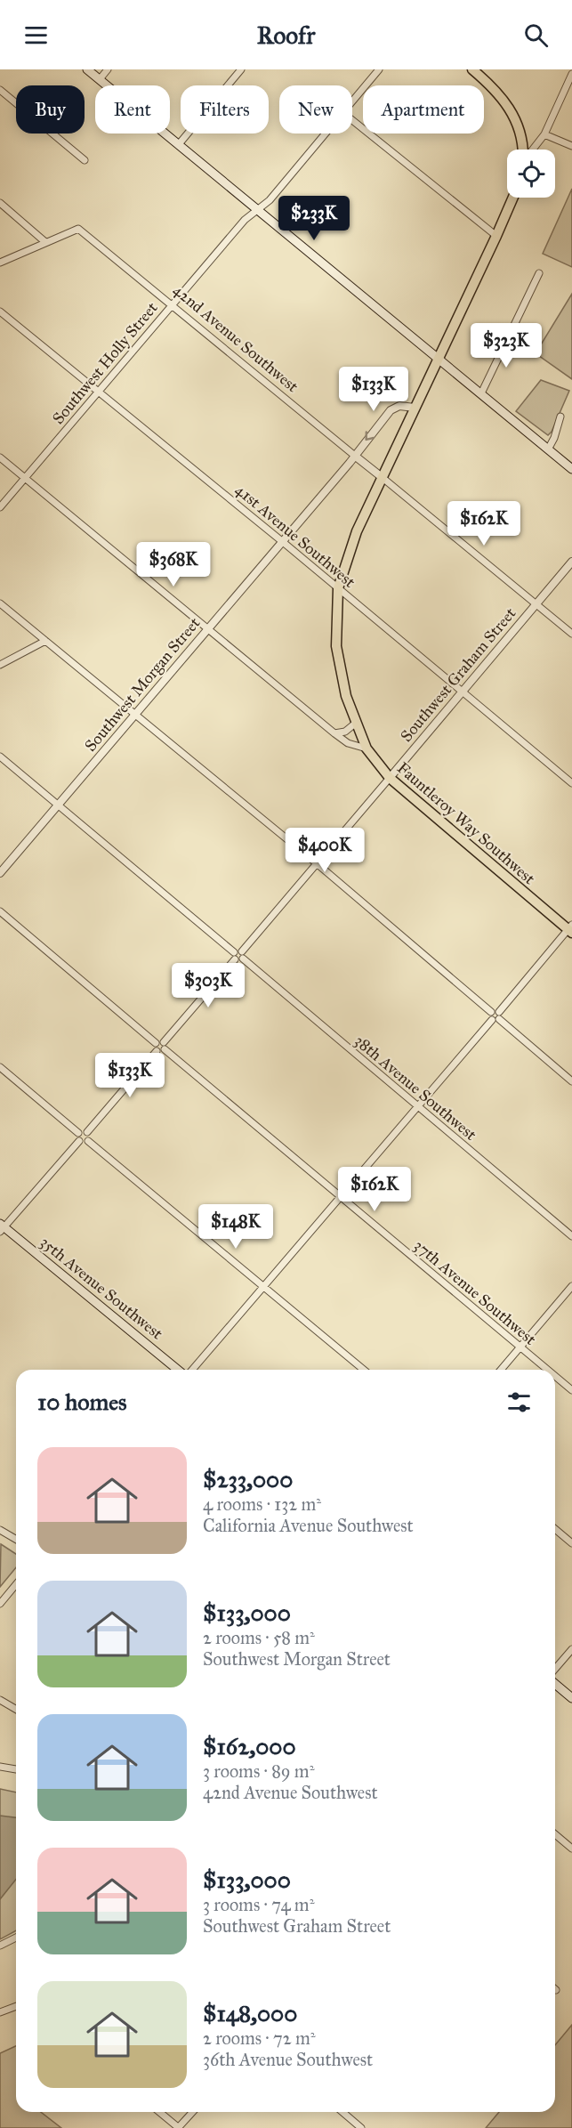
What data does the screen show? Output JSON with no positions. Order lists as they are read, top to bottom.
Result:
{
  "streets": {
    "main road": ["Fauntleroy Way Southwest", "35th Avenue Southwest"],
    "street": [
      "42nd Avenue Southwest",
      "Southwest Holly Street",
      "41st Avenue Southwest",
      "Southwest Graham Street",
      "Southwest Morgan Street",
      "38th Avenue Southwest",
      "37th Avenue Southwest"
    ]
  },
  "crossings": [
    ["42nd Avenue Southwest", "Southwest Holly Street"],
    ["42nd Avenue Southwest", "Southwest Graham Street"],
    ["42nd Avenue Southwest", "Southwest Morgan Street"],
    ["42nd Avenue Southwest", "Fauntleroy Way Southwest"],
    ["Southwest Holly Street", "41st Avenue Southwest"],
    ["41st Avenue Southwest", "Southwest Graham Street"],
    ["41st Avenue Southwest", "Southwest Morgan Street"],
    ["41st Avenue Southwest", "Fauntleroy Way Southwest"],
    ["Southwest Graham Street", "Fauntleroy Way Southwest"],
    ["Southwest Graham Street", "38th Avenue Southwest"],
    ["Southwest Morgan Street", "Fauntleroy Way Southwest"]
  ],
  "page": {
    "header": "Roofr",
    "chip": [
      "Buy",
      "Rent",
      "Filters",
      "New",
      "Apartment"
    ],
    "price": [
      "$233K",
      "$323K",
      "$133K",
      "$162K",
      "$368K",
      "$400K",
      "$303K",
      "$133K",
      "$162K",
      "$148K"
    ],
    "heading": "10 homes",
    "list": [
      {
        "name": "$233,000",
        "note": "4 rooms · 132 m² · California Avenue Southwest"
      },
      {
        "name": "$133,000",
        "note": "2 rooms · 58 m² · Southwest Morgan Street"
      },
      {
        "name": "$162,000",
        "note": "3 rooms · 89 m² · 42nd Avenue Southwest"
      },
      {
        "name": "$133,000",
        "note": "3 rooms · 74 m² · Southwest Graham Street"
      },
      {
        "name": "$148,000",
        "note": "2 rooms · 72 m² · 36th Avenue Southwest"
      }
    ]
  }
}
